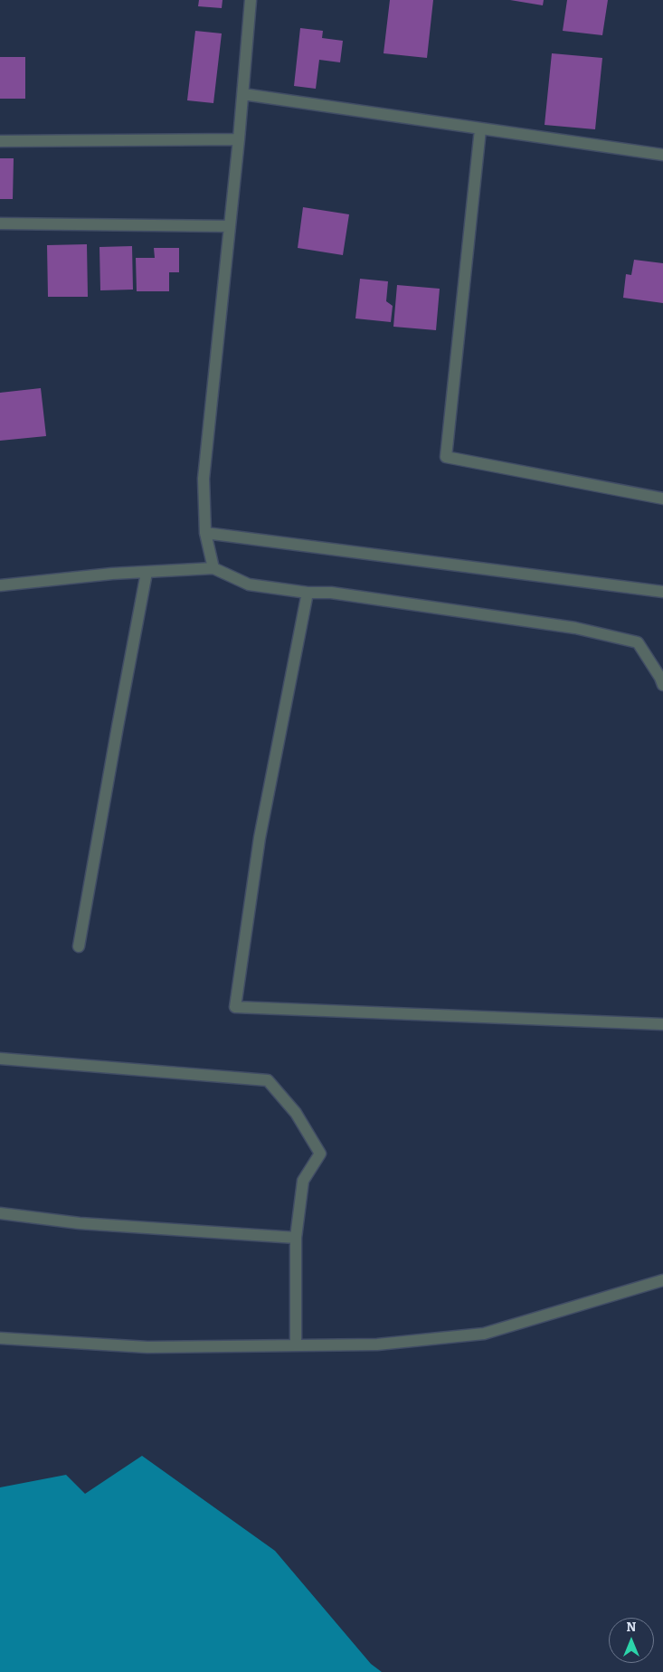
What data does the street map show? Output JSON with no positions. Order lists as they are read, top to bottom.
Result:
{
  "north": "top"
}
